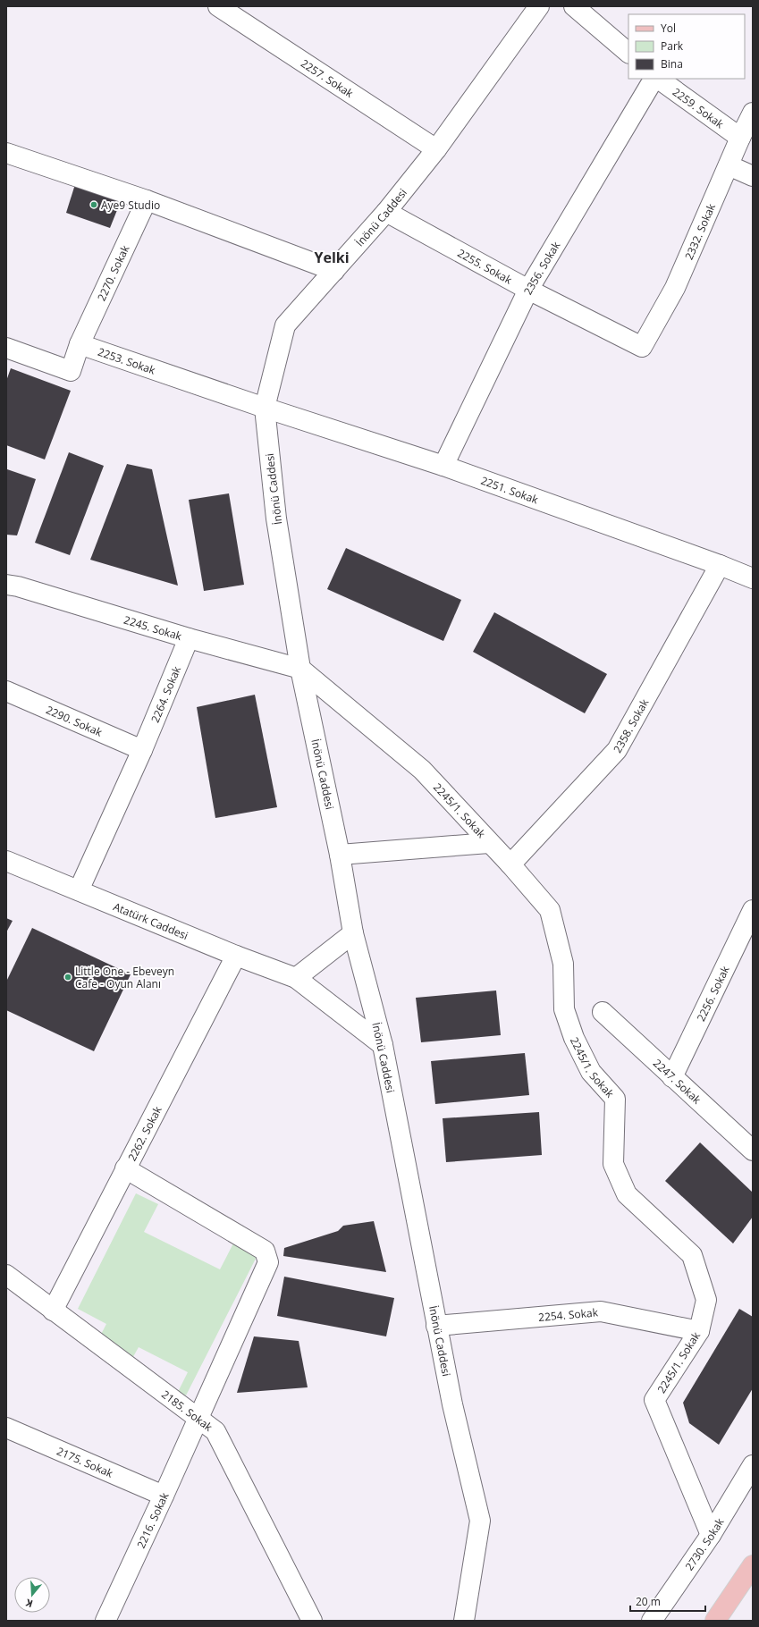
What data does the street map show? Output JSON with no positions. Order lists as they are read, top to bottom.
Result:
{
  "streets": {
    "street": [
      "2257. Sokak",
      "2259. Sokak",
      "İnönü Caddesi",
      "2332. Sokak",
      "2255. Sokak",
      "2356. Sokak",
      "2270. Sokak",
      "2253. Sokak",
      "2251. Sokak",
      "2245. Sokak",
      "2264. Sokak",
      "2290. Sokak",
      "2358. Sokak",
      "2245/1. Sokak",
      "Atatürk Caddesi",
      "2256. Sokak",
      "2247. Sokak",
      "2262. Sokak",
      "2254. Sokak",
      "2185. Sokak",
      "2175. Sokak",
      "2216. Sokak",
      "2730. Sokak"
    ]
  },
  "crossings": [
    ["2257. Sokak", "İnönü Caddesi"],
    ["2259. Sokak", "2332. Sokak"],
    ["İnönü Caddesi", "2255. Sokak"],
    ["İnönü Caddesi", "2253. Sokak"],
    ["İnönü Caddesi", "2251. Sokak"],
    ["İnönü Caddesi", "2245. Sokak"],
    ["İnönü Caddesi", "2245/1. Sokak"],
    ["İnönü Caddesi", "Atatürk Caddesi"],
    ["İnönü Caddesi", "2254. Sokak"],
    ["2332. Sokak", "2255. Sokak"],
    ["2255. Sokak", "2356. Sokak"],
    ["2356. Sokak", "2251. Sokak"],
    ["2270. Sokak", "2253. Sokak"],
    ["2253. Sokak", "2251. Sokak"],
    ["2251. Sokak", "2358. Sokak"],
    ["2245. Sokak", "2264. Sokak"],
    ["2245. Sokak", "2245/1. Sokak"],
    ["2264. Sokak", "2290. Sokak"],
    ["2264. Sokak", "Atatürk Caddesi"],
    ["2358. Sokak", "2245/1. Sokak"],
    ["2245/1. Sokak", "2254. Sokak"],
    ["2245/1. Sokak", "2730. Sokak"],
    ["Atatürk Caddesi", "2262. Sokak"],
    ["2256. Sokak", "2247. Sokak"],
    ["2262. Sokak", "2185. Sokak"],
    ["2262. Sokak", "2216. Sokak"],
    ["2185. Sokak", "2216. Sokak"],
    ["2175. Sokak", "2216. Sokak"]
  ],
  "districts": ["Yelki"],
  "places": ["Aye9 Studio", "Little One - Ebeveyn Cafe - Oyun Alanı"],
  "legend": ["Yol", "Park", "Bina"],
  "scale_bar": "20 m",
  "north": "bottom"
}
